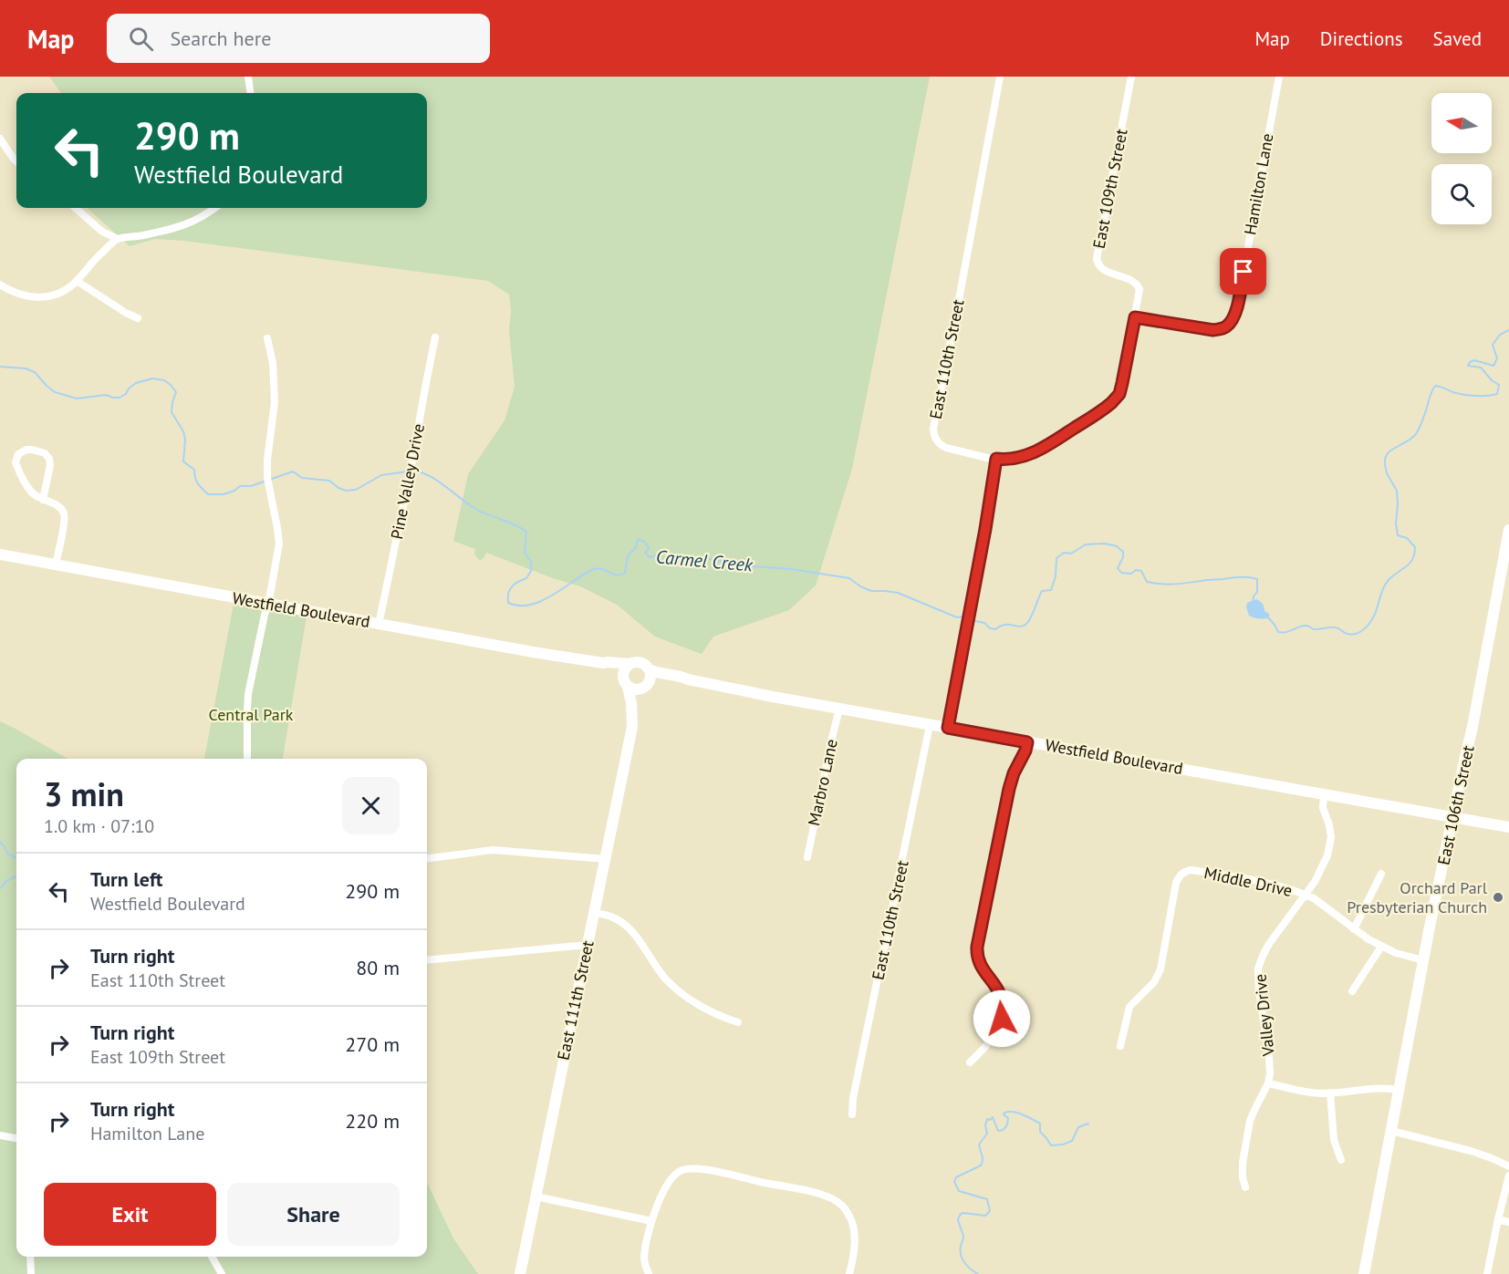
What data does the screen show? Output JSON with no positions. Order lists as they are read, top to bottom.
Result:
{
  "streets": {
    "main road": ["Westfield Boulevard", "East 106th Street", "East 111th Street"],
    "street": [
      "Hamilton Lane",
      "East 109th Street",
      "East 110th Street",
      "Pine Valley Drive",
      "Marbro Lane",
      "Middle Drive",
      "Valley Drive"
    ]
  },
  "crossings": [
    ["Hamilton Lane", "East 109th Street"],
    ["East 109th Street", "East 110th Street"],
    ["East 110th Street", "Westfield Boulevard"],
    ["Pine Valley Drive", "Westfield Boulevard"],
    ["Westfield Boulevard", "Marbro Lane"],
    ["Westfield Boulevard", "East 106th Street"],
    ["Westfield Boulevard", "East 111th Street"],
    ["Westfield Boulevard", "Valley Drive"],
    ["Middle Drive", "Valley Drive"]
  ],
  "water": ["Carmel Creek"],
  "parks": ["Central Park"],
  "places": ["Orchard Parl Presbyterian Church"],
  "north": "left",
  "page": {
    "header": "Map",
    "search": "Search here",
    "nav": ["Map", "Directions", "Saved"],
    "turn": ["290 m", "Westfield Boulevard"],
    "heading": ["3 min", "1.0 km · 07:10"],
    "list": [
      {
        "name": "Turn left",
        "note": "Westfield Boulevard",
        "value": "290 m"
      },
      {
        "name": "Turn right",
        "note": "East 110th Street",
        "value": "80 m"
      },
      {
        "name": "Turn right",
        "note": "East 109th Street",
        "value": "270 m"
      },
      {
        "name": "Turn right",
        "note": "Hamilton Lane",
        "value": "220 m"
      }
    ],
    "buttons": ["Exit", "Share"]
  }
}
